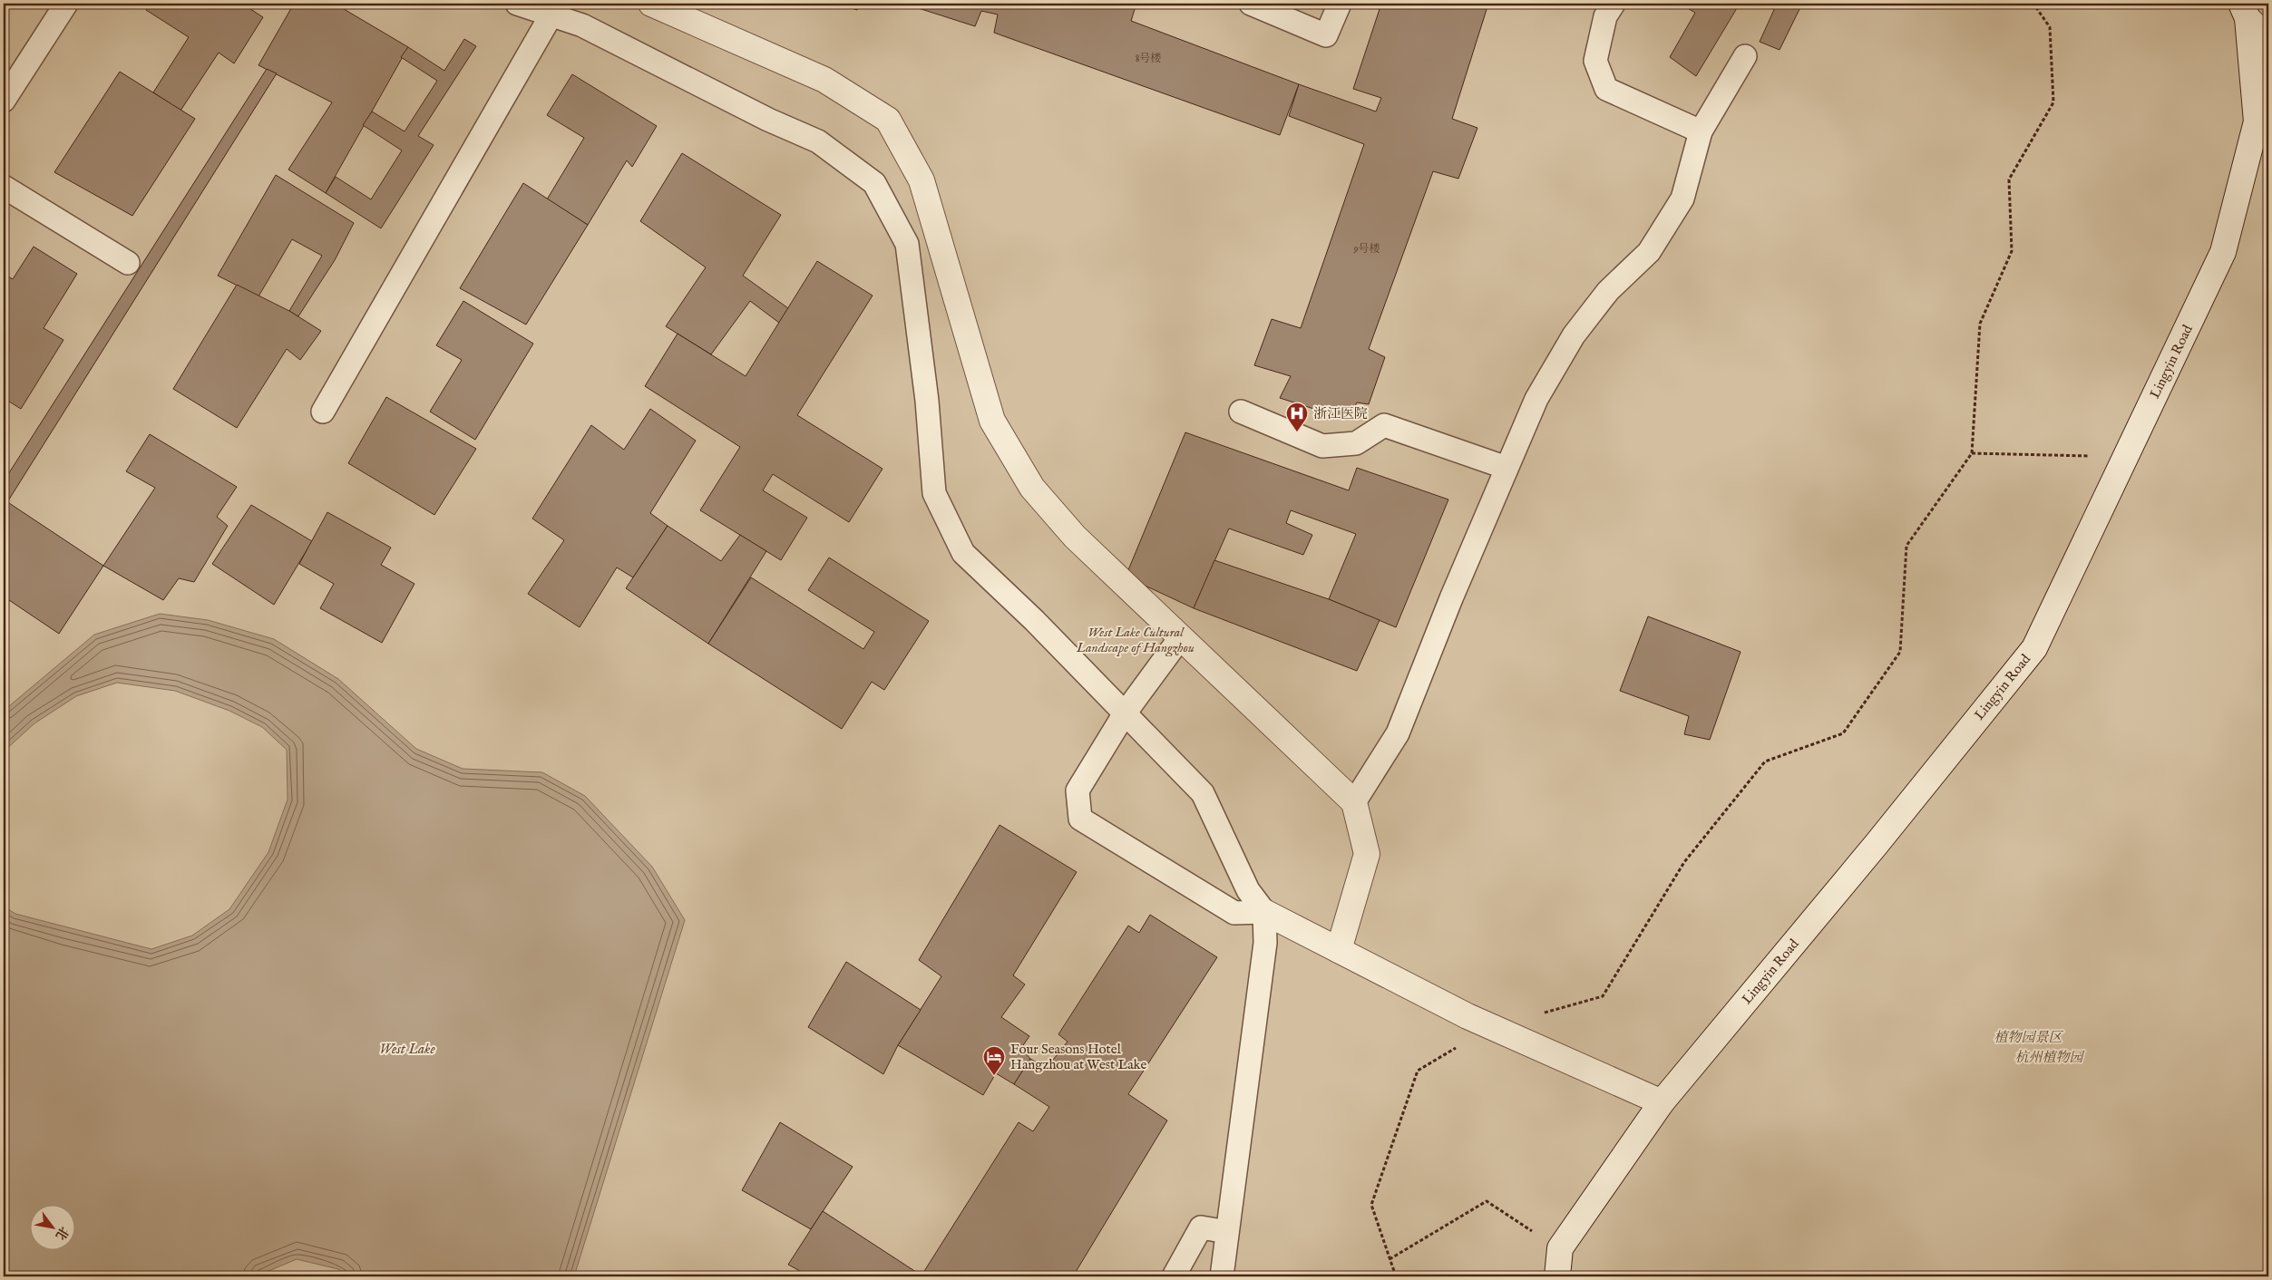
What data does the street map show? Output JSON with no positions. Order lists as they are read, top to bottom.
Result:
{
  "streets": {
    "street": ["Lingyin Road"]
  },
  "water": ["West Lake"],
  "parks": ["West Lake Cultural Landscape of Hangzhou", "植物园景区", "杭州植物园"],
  "places": {
    "hospital": ["浙江医院"],
    "hotel": ["Four Seasons Hotel Hangzhou at West Lake"]
  },
  "house_numbers": ["8号楼", "9号楼"],
  "north": "bottom right"
}
